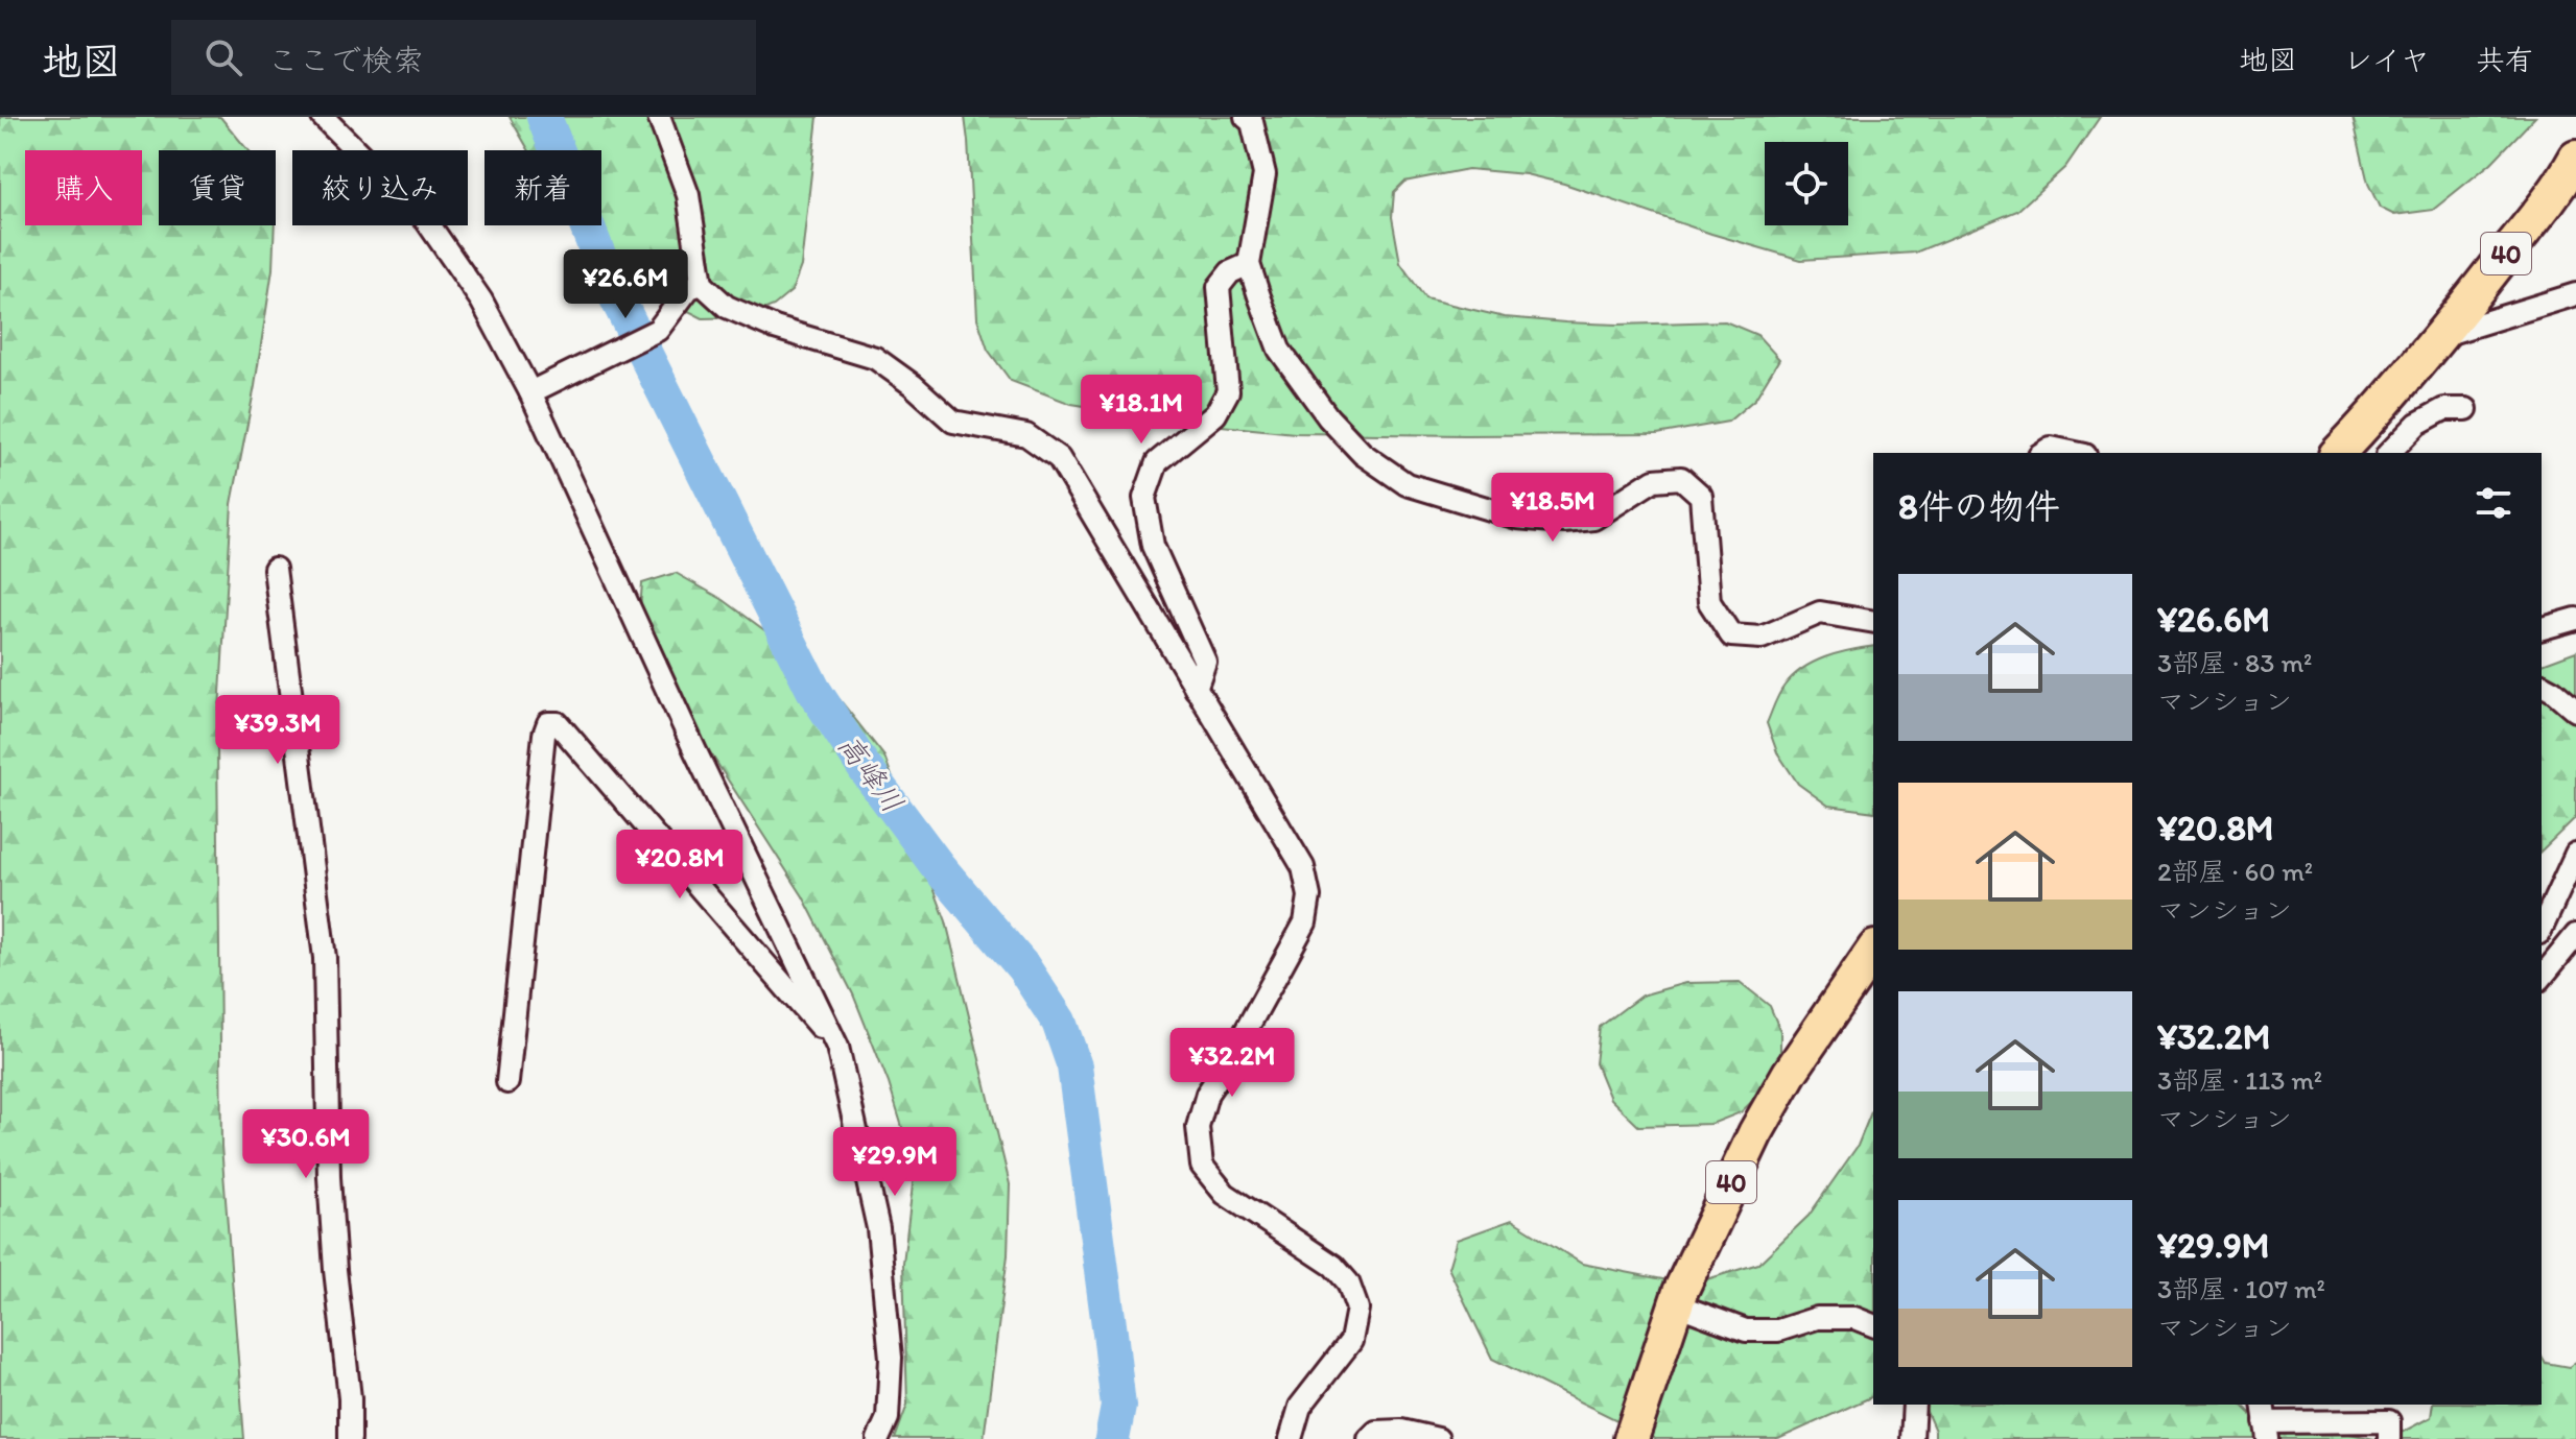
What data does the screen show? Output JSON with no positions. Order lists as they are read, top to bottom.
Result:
{
  "streets": {
    "main road": ["40"]
  },
  "water": ["高峰川"],
  "page": {
    "header": "地図",
    "search": "ここで検索",
    "nav": ["地図", "レイヤ", "共有"],
    "chip": [
      "購入",
      "賃貸",
      "絞り込み",
      "新着"
    ],
    "price": [
      "¥26.6M",
      "¥18.1M",
      "¥18.5M",
      "¥39.3M",
      "¥20.8M",
      "¥32.2M",
      "¥30.6M",
      "¥29.9M"
    ],
    "heading": "8件の物件",
    "list": [
      {
        "name": "¥26.6M",
        "note": "3部屋 · 83 m² · マンション"
      },
      {
        "name": "¥20.8M",
        "note": "2部屋 · 60 m² · マンション"
      },
      {
        "name": "¥32.2M",
        "note": "3部屋 · 113 m² · マンション"
      },
      {
        "name": "¥29.9M",
        "note": "3部屋 · 107 m² · マンション"
      }
    ]
  }
}
